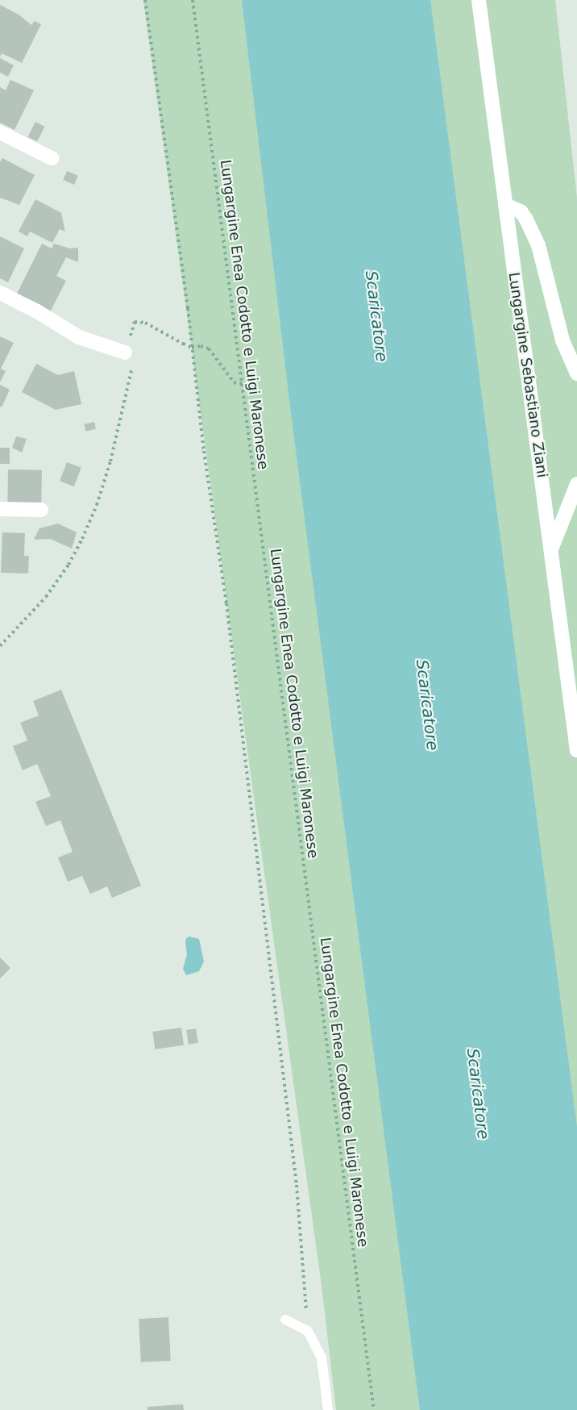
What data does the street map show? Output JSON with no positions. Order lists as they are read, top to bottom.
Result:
{
  "streets": {
    "street": ["Lungargine Sebastiano Ziani"],
    "path": ["Lungargine Enea Codotto e Luigi Maronese"]
  },
  "water": ["Scaricatore"]
}
